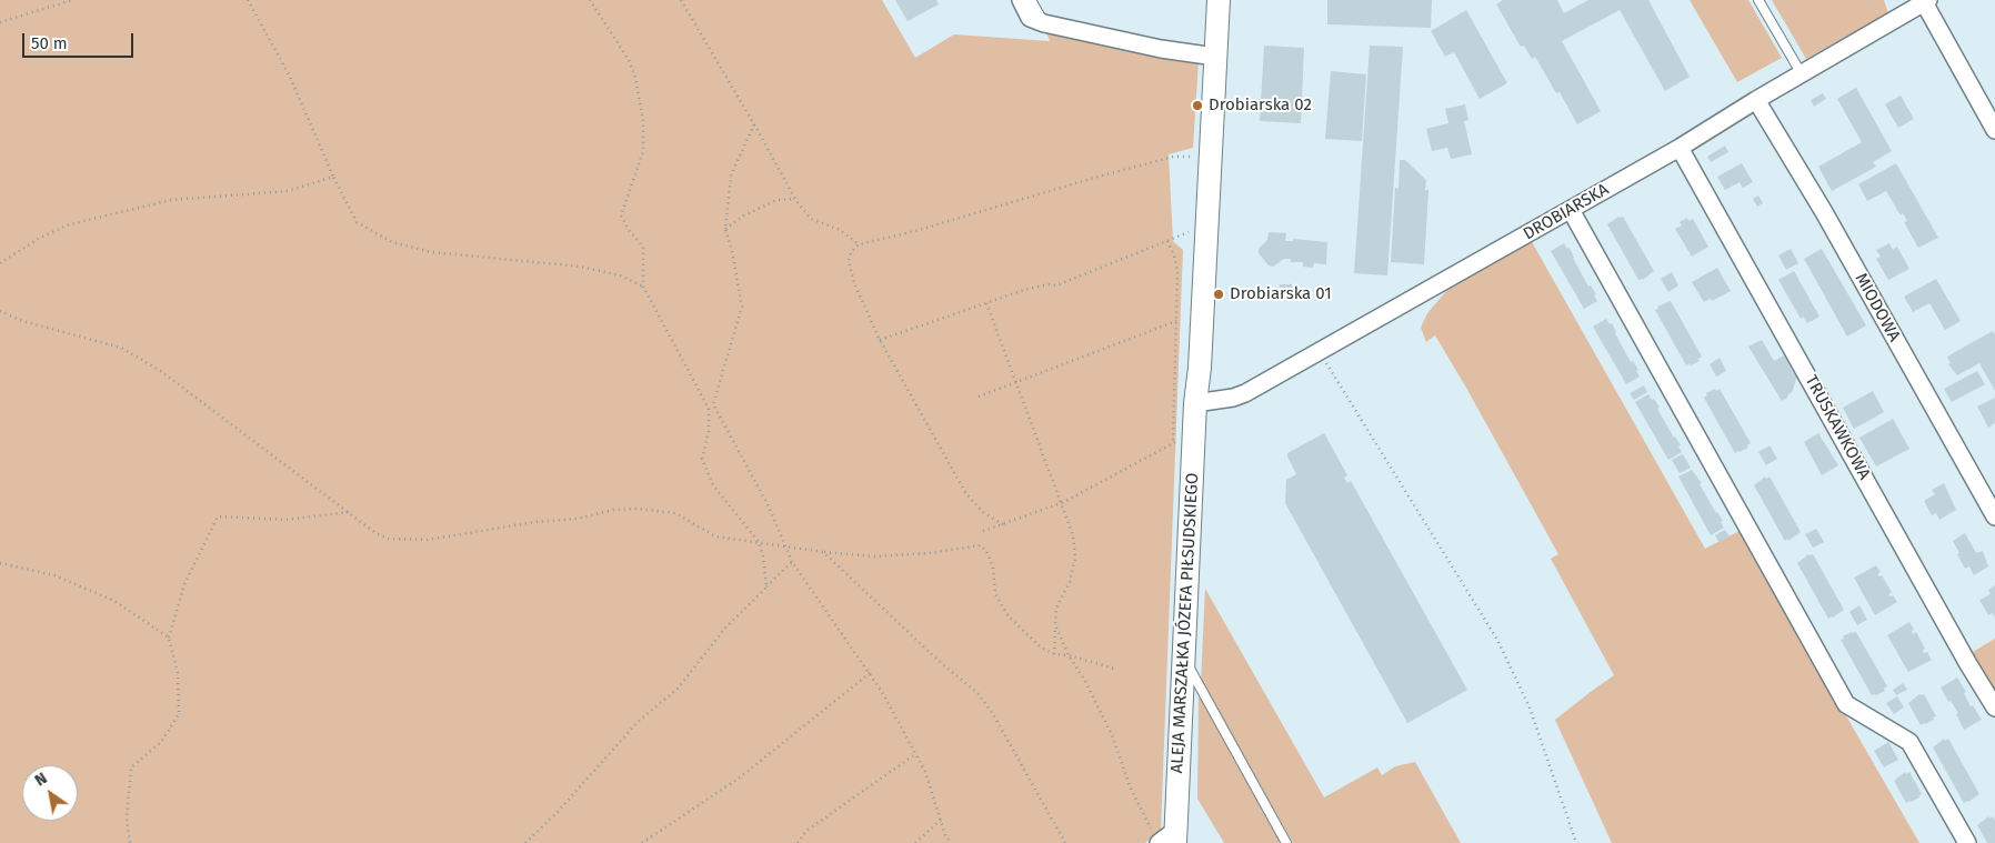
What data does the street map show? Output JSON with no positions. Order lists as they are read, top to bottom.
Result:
{
  "streets": {
    "main road": ["ALEJA MARSZAŁKA JÓZEFA PIŁSUDSKIEGO"],
    "street": ["DROBIARSKA", "MIODOWA", "TRUSKAWKOWA"]
  },
  "crossings": [
    ["DROBIARSKA", "MIODOWA"],
    ["DROBIARSKA", "TRUSKAWKOWA"],
    ["DROBIARSKA", "ALEJA MARSZAŁKA JÓZEFA PIŁSUDSKIEGO"]
  ],
  "places": ["Drobiarska 02", "Drobiarska 01"],
  "scale_bar": "50 m",
  "north": "top left"
}
